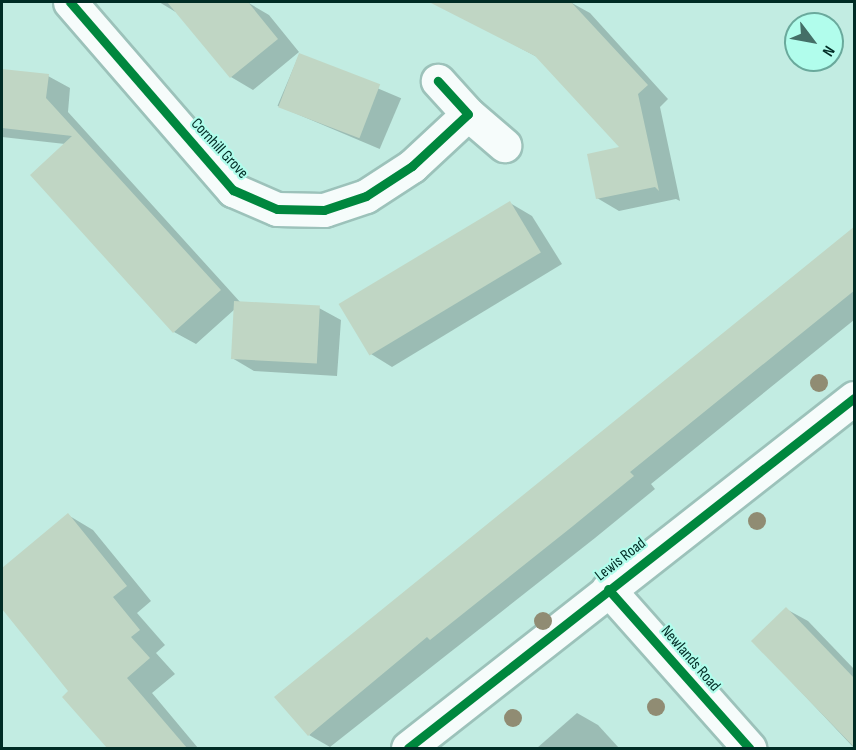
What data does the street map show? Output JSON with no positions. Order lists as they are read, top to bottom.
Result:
{
  "streets": {
    "street": ["Cornhill Grove", "Lewis Road", "Newlands Road"]
  },
  "crossings": [
    ["Lewis Road", "Newlands Road"]
  ],
  "north": "bottom right"
}
